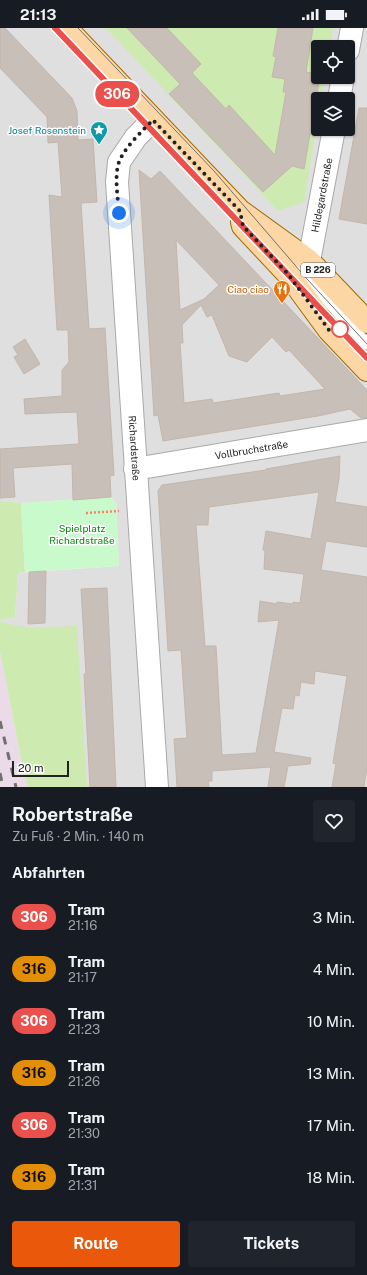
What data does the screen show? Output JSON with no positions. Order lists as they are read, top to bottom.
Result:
{
  "streets": {
    "main road": ["B 226"],
    "street": ["Hildegardstraße", "Richardstraße", "Vollbruchstraße"]
  },
  "crossings": [
    ["Hildegardstraße", "B 226"],
    ["B 226", "Richardstraße"],
    ["Richardstraße", "Vollbruchstraße"]
  ],
  "parks": ["Spielplatz Richardstraße"],
  "places": {
    "place": ["Josef Rosenstein"],
    "restaurant": ["Ciao ciao"]
  },
  "lines": ["tram line 306"],
  "scale_bar": "20 m",
  "page": {
    "status": "21:13",
    "on_map": "306",
    "scale": "20 m",
    "heading": [
      ["Robertstraße", "Zu Fuß · 2 Min. · 140 m"],
      "Abfahrten"
    ],
    "list": [
      {
        "mark": "306",
        "name": "Tram",
        "note": "21:16",
        "value": "3 Min."
      },
      {
        "mark": "316",
        "name": "Tram",
        "note": "21:17",
        "value": "4 Min."
      },
      {
        "mark": "306",
        "name": "Tram",
        "note": "21:23",
        "value": "10 Min."
      },
      {
        "mark": "316",
        "name": "Tram",
        "note": "21:26",
        "value": "13 Min."
      },
      {
        "mark": "306",
        "name": "Tram",
        "note": "21:30",
        "value": "17 Min."
      },
      {
        "mark": "316",
        "name": "Tram",
        "note": "21:31",
        "value": "18 Min."
      }
    ],
    "buttons": ["Route", "Tickets"]
  }
}
